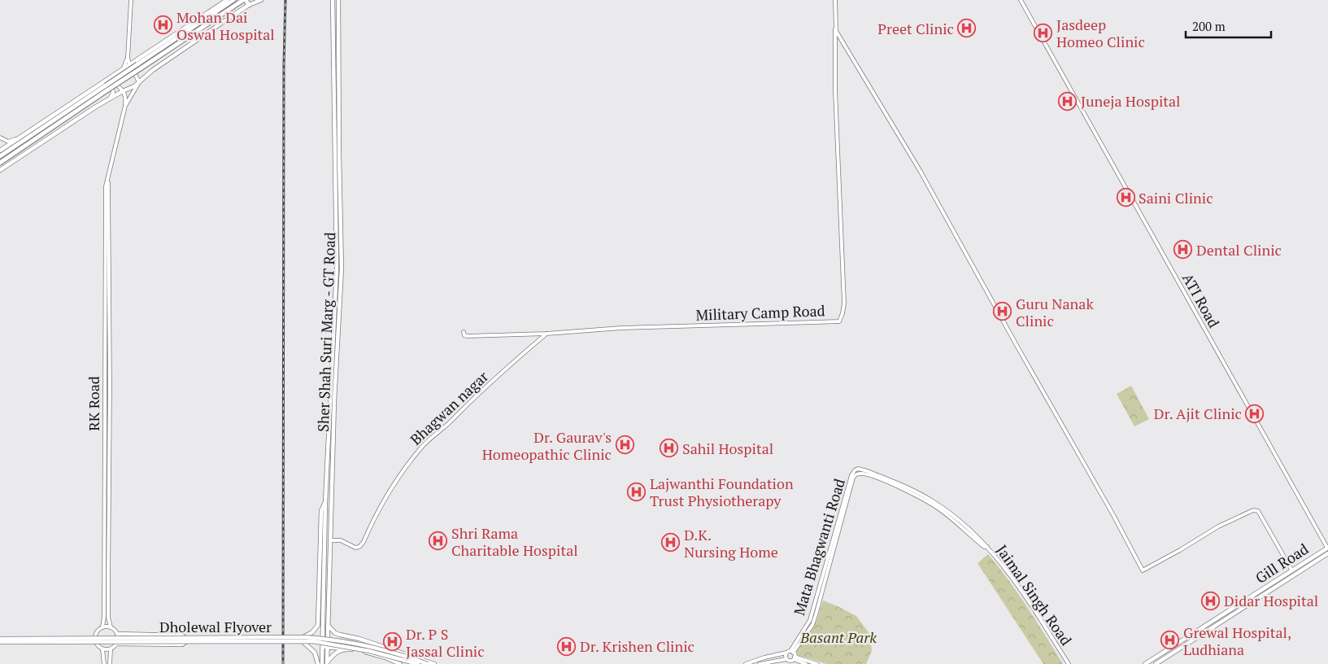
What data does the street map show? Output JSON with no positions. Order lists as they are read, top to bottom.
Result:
{
  "streets": {
    "main road": ["Sher Shah Suri Marg - GT Road", "Gill Road", "Dholewal Flyover"],
    "street": [
      "ATI Road",
      "Military Camp Road",
      "RK Road",
      "Bhagwan nagar",
      "Mata Bhagwanti Road",
      "Jaimal Singh Road"
    ]
  },
  "crossings": [
    ["ATI Road", "Gill Road"],
    ["Military Camp Road", "Bhagwan nagar"],
    ["Sher Shah Suri Marg - GT Road", "Bhagwan nagar"],
    ["Mata Bhagwanti Road", "Jaimal Singh Road"]
  ],
  "parks": ["Basant Park"],
  "places": {
    "hospital": [
      "Mohan Dai Oswal Hospital",
      "Preet Clinic",
      "Jasdeep Homeo Clinic",
      "Juneja Hospital",
      "Saini Clinic",
      "Dental Clinic",
      "Guru Nanak Clinic",
      "Dr. Ajit Clinic",
      "Dr. Gaurav's Homeopathic Clinic",
      "Sahil Hospital",
      "Lajwanthi Foundation Trust Physiotherapy",
      "Shri Rama Charitable Hospital",
      "D.K. Nursing Home",
      "Didar Hospital",
      "Grewal Hospital, Ludhiana",
      "Dr. P S Jassal Clinic",
      "Dr. Krishen Clinic"
    ]
  },
  "scale_bar": "200 m"
}
